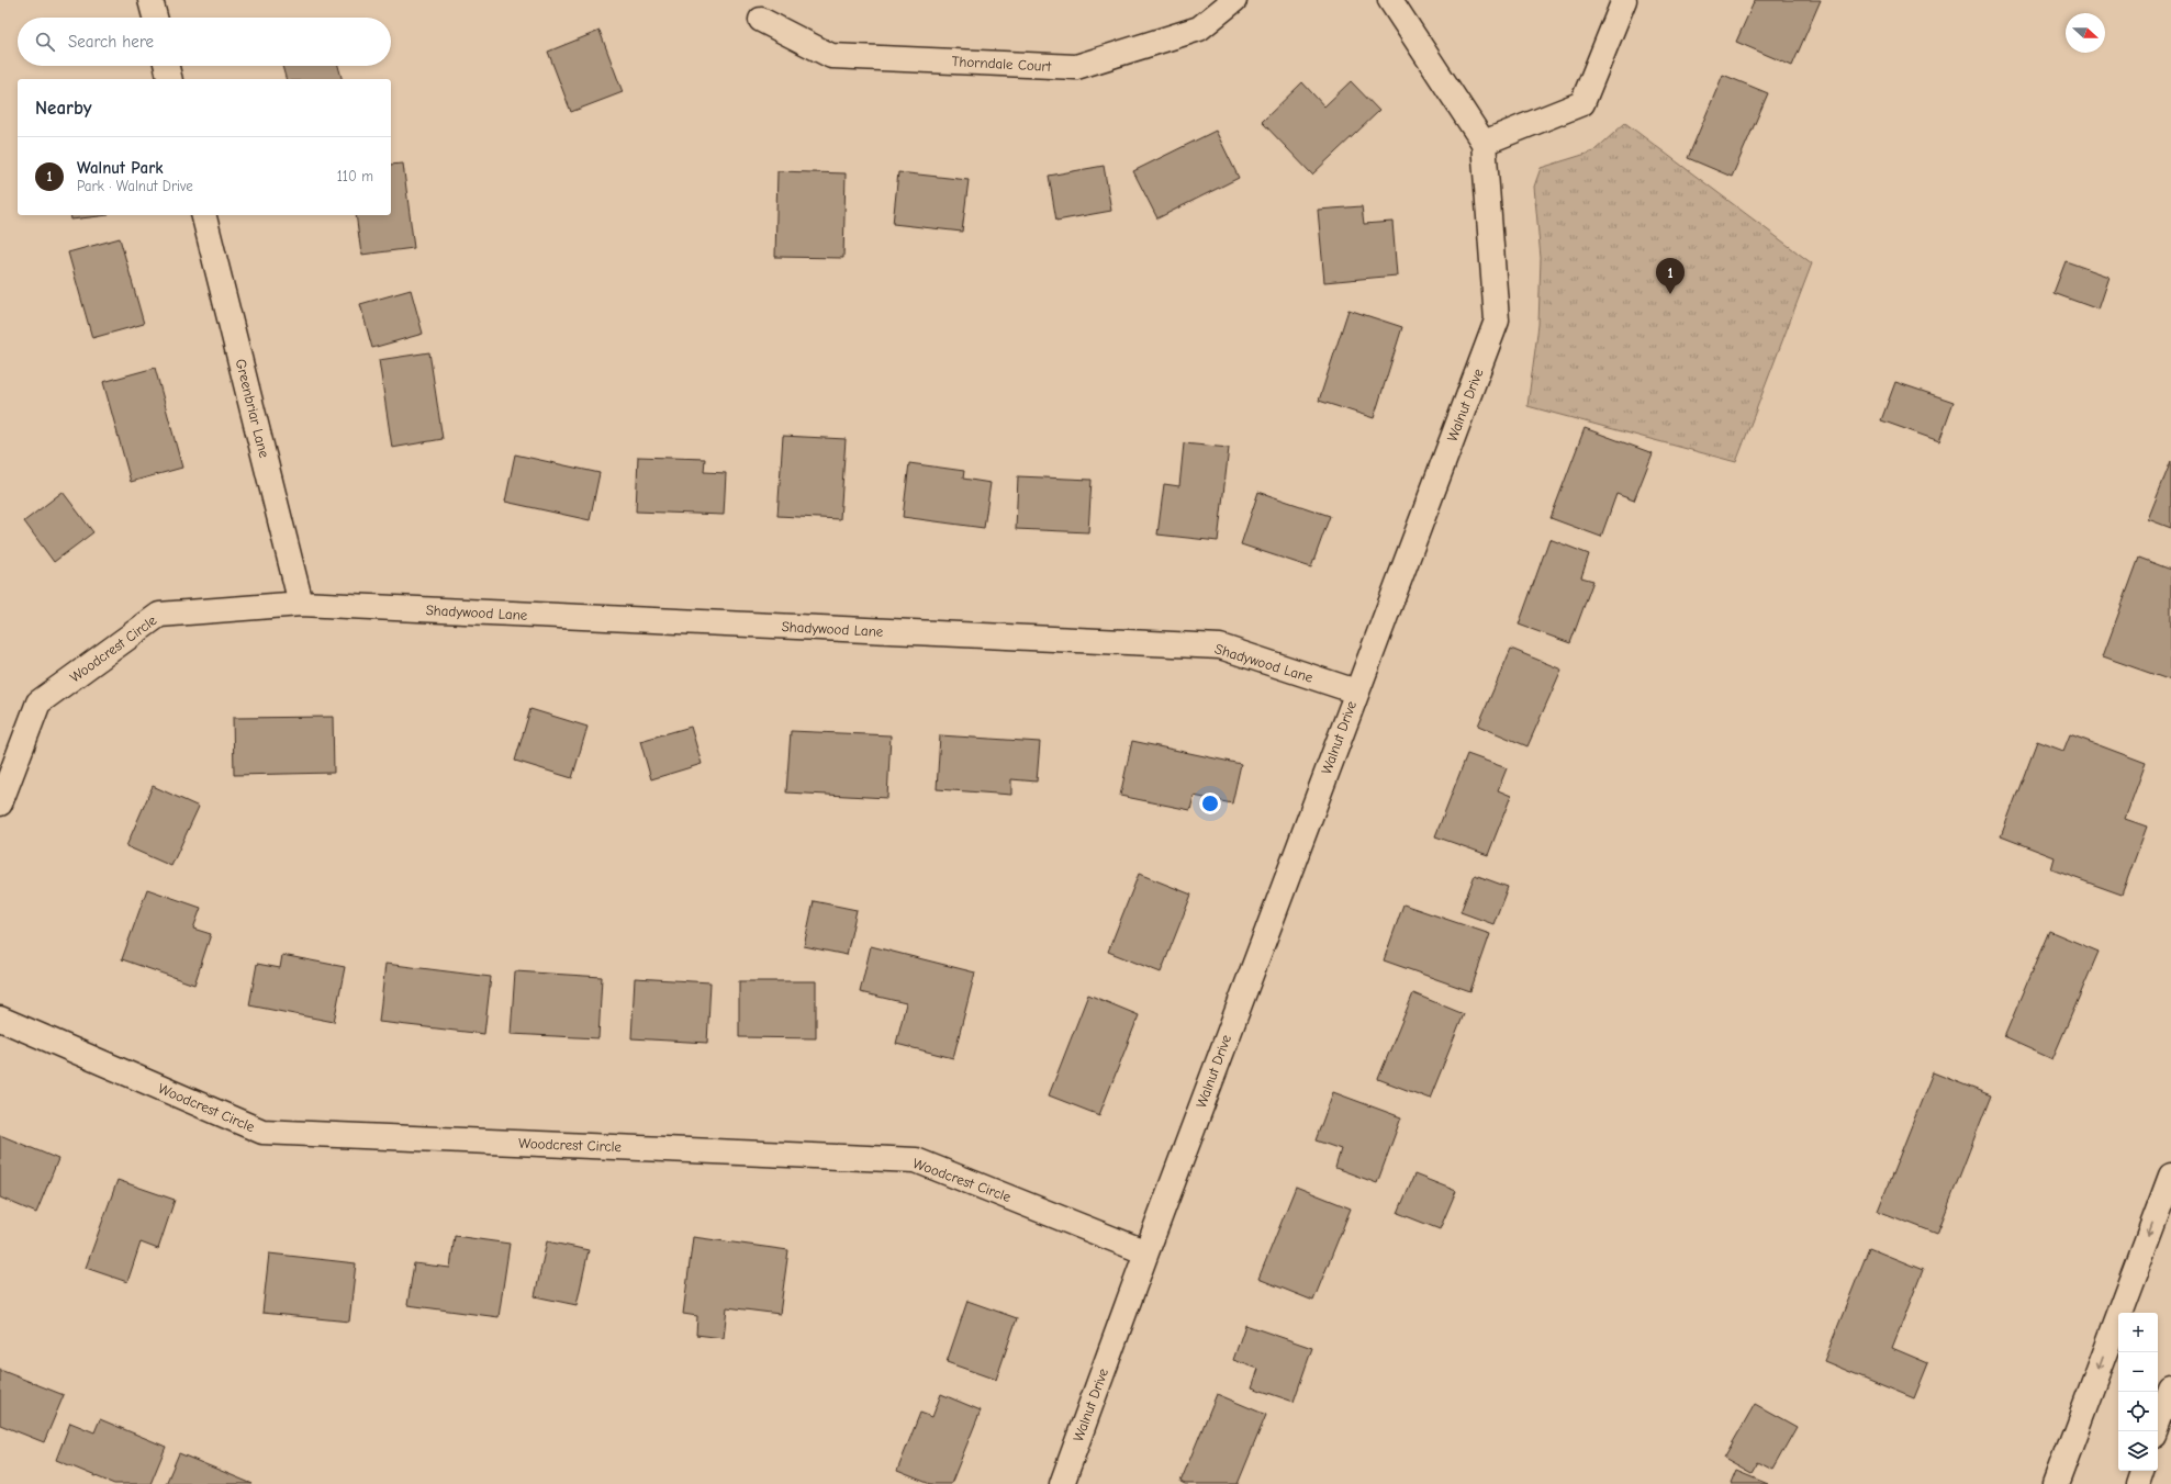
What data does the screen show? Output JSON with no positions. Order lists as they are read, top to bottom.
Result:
{
  "streets": {
    "street": [
      "Thorndale Court",
      "Walnut Drive",
      "Greenbriar Lane",
      "Shadywood Lane",
      "Woodcrest Circle"
    ]
  },
  "crossings": [
    ["Walnut Drive", "Shadywood Lane"],
    ["Walnut Drive", "Woodcrest Circle"],
    ["Greenbriar Lane", "Shadywood Lane"],
    ["Greenbriar Lane", "Woodcrest Circle"],
    ["Shadywood Lane", "Woodcrest Circle"]
  ],
  "north": "right",
  "page": {
    "search": "Search here",
    "heading": "Nearby",
    "list": [
      {
        "mark": "1",
        "name": "Walnut Park",
        "note": "Park · Walnut Drive",
        "value": "110 m"
      }
    ],
    "pins": "1",
    "map_buttons": ["+", "−"]
  }
}
